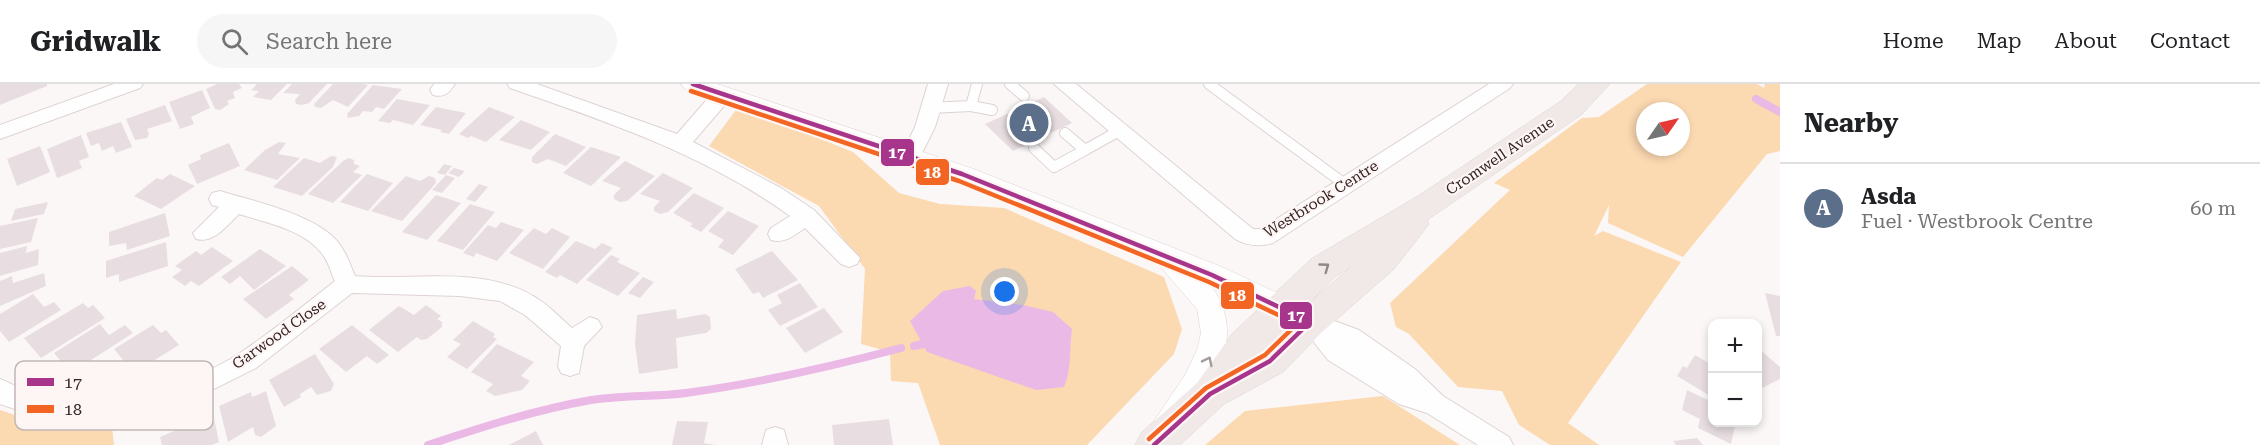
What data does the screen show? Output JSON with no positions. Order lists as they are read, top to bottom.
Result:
{
  "streets": {
    "main road": ["Cromwell Avenue"],
    "street": ["Westbrook Centre", "Garwood Close"]
  },
  "lines": ["transit line 17", "transit line 18"],
  "legend": ["17", "18"],
  "north": "top right",
  "page": {
    "header": "Gridwalk",
    "search": "Search here",
    "nav": [
      "Home",
      "Map",
      "About",
      "Contact"
    ],
    "heading": "Nearby",
    "pins": "A",
    "list": [
      {
        "mark": "A",
        "name": "Asda",
        "note": "Fuel · Westbrook Centre",
        "value": "60 m"
      }
    ],
    "map_buttons": ["+", "−"]
  }
}
